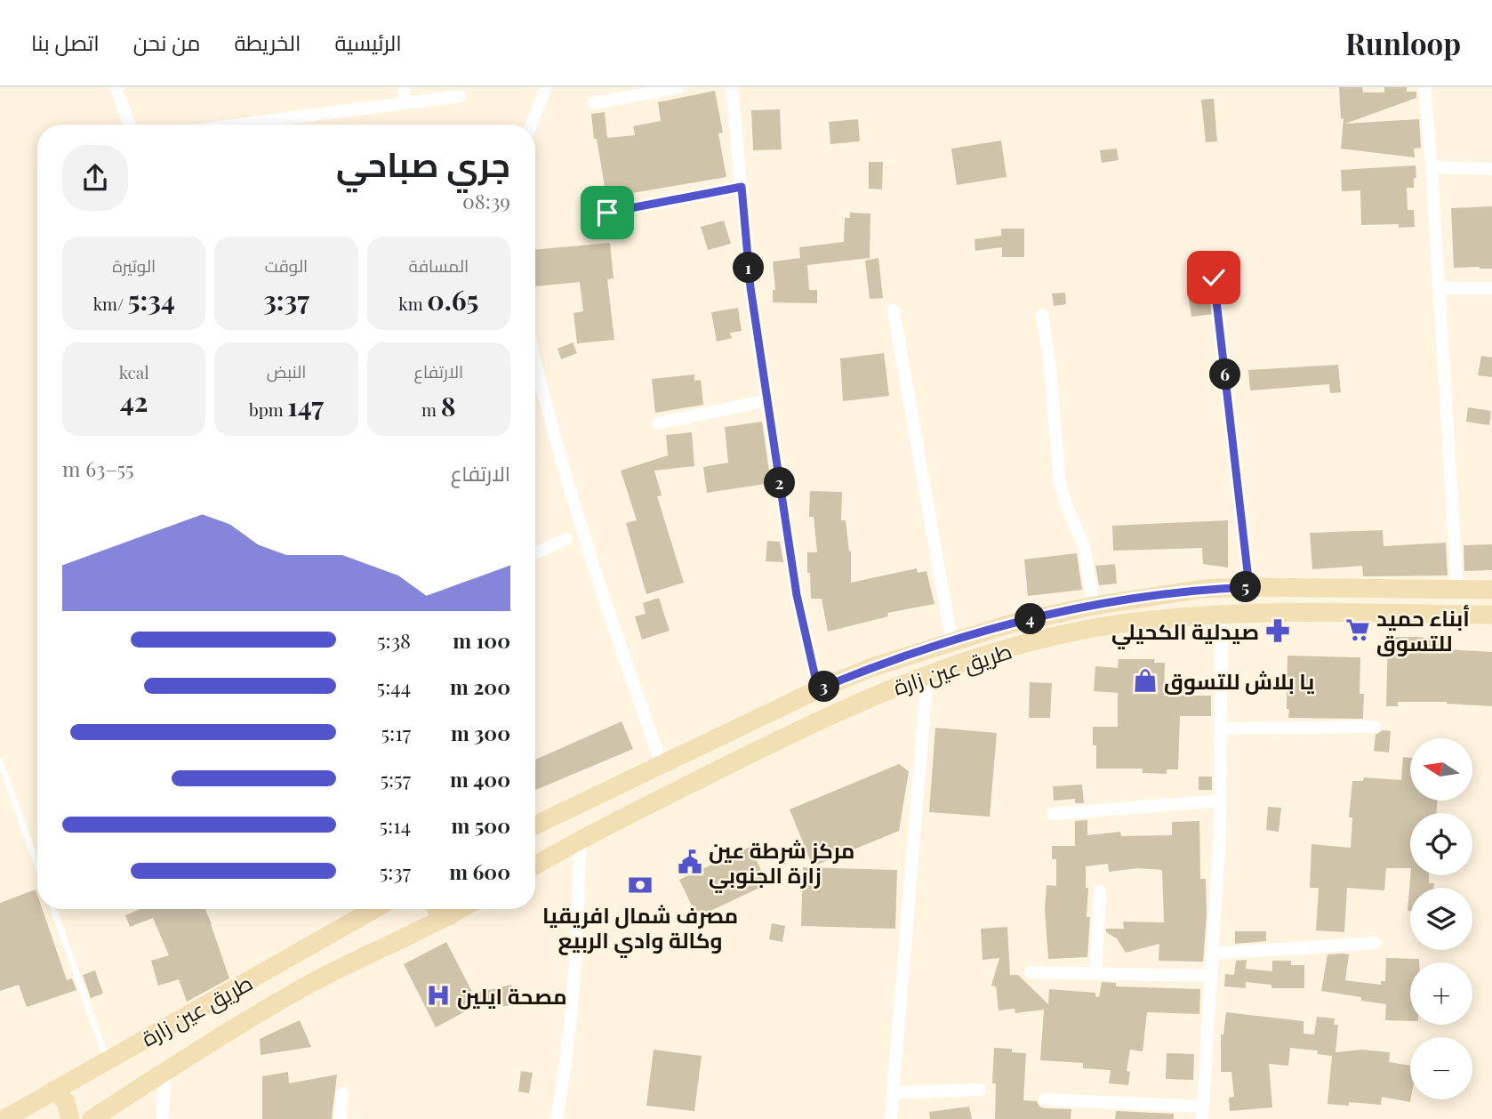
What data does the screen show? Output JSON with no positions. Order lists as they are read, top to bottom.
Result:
{
  "streets": {
    "main road": ["طريق عين زارة"]
  },
  "places": {
    "supermarket": ["أبناء حميد للتسوق"],
    "pharmacy": ["صيدلية الكحيلي"],
    "shop": ["يا بلاش للتسوق"],
    "public building": ["مركز شرطة عين زارة الجنوبي"],
    "bank": ["مصرف شمال افريقيا وكالة وادي الربيع"],
    "hospital": ["مصحة ايلين"]
  },
  "north": "left",
  "page": {
    "header": "Runloop",
    "nav": [
      "الرئيسية",
      "الخريطة",
      "من نحن",
      "اتصل بنا"
    ],
    "heading": ["جري صباحي", "08:39"],
    "stats": [
      ["المسافة", "0.65 km"],
      ["الوقت", "3:37"],
      ["الوتيرة", "5:34 /km"],
      ["الارتفاع", "8 m"],
      ["النبض", "147 bpm"],
      ["kcal", "42"]
    ],
    "pins": [
      "1",
      "6",
      "2",
      "5",
      "4",
      "3"
    ],
    "chart": ["الارتفاع", "55–63 m"],
    "list": [
      {
        "name": "100 m",
        "note": "5:38"
      },
      {
        "name": "200 m",
        "note": "5:44"
      },
      {
        "name": "300 m",
        "note": "5:17"
      },
      {
        "name": "400 m",
        "note": "5:57"
      },
      {
        "name": "500 m",
        "note": "5:14"
      },
      {
        "name": "600 m",
        "note": "5:37"
      }
    ],
    "map_buttons": ["+", "−"]
  }
}
